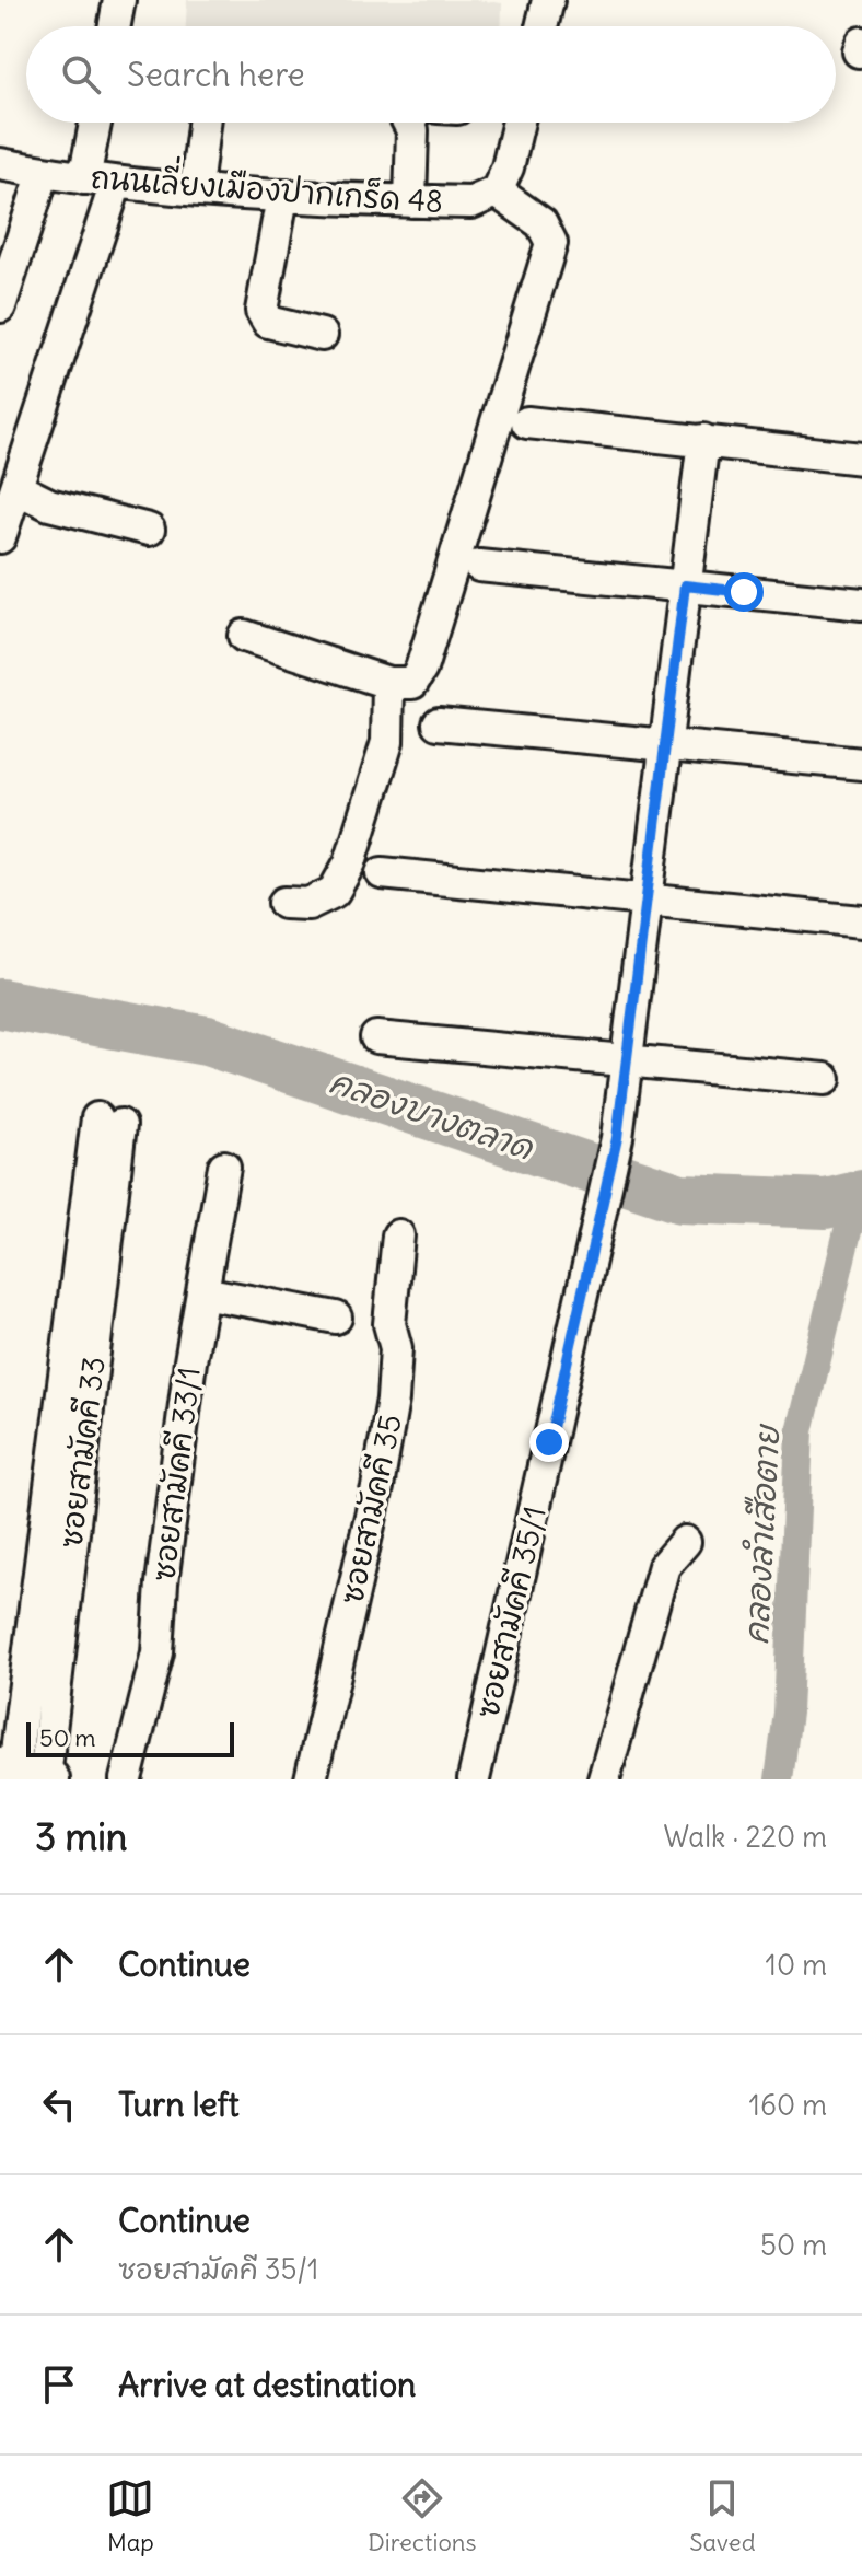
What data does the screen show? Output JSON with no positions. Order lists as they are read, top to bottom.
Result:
{
  "streets": {
    "street": [
      "ถนนเลี่ยงเมืองปากเกร็ด 48",
      "ซอยสามัคคี 33/1",
      "ซอยสามัคคี 35",
      "ซอยสามัคคี 35/1"
    ]
  },
  "water": ["คลองบางตลาด", "คลองลำเสือตาย"],
  "scale_bar": "50 m",
  "page": {
    "search": "Search here",
    "scale": "50 m",
    "heading": ["3 min", "Walk · 220 m"],
    "list": [
      ["Continue", "10 m"],
      ["Turn left", "160 m"],
      ["Continue", "ซอยสามัคคี 35/1", "50 m"],
      "Arrive at destination"
    ],
    "nav": ["Map", "Directions", "Saved"]
  }
}
